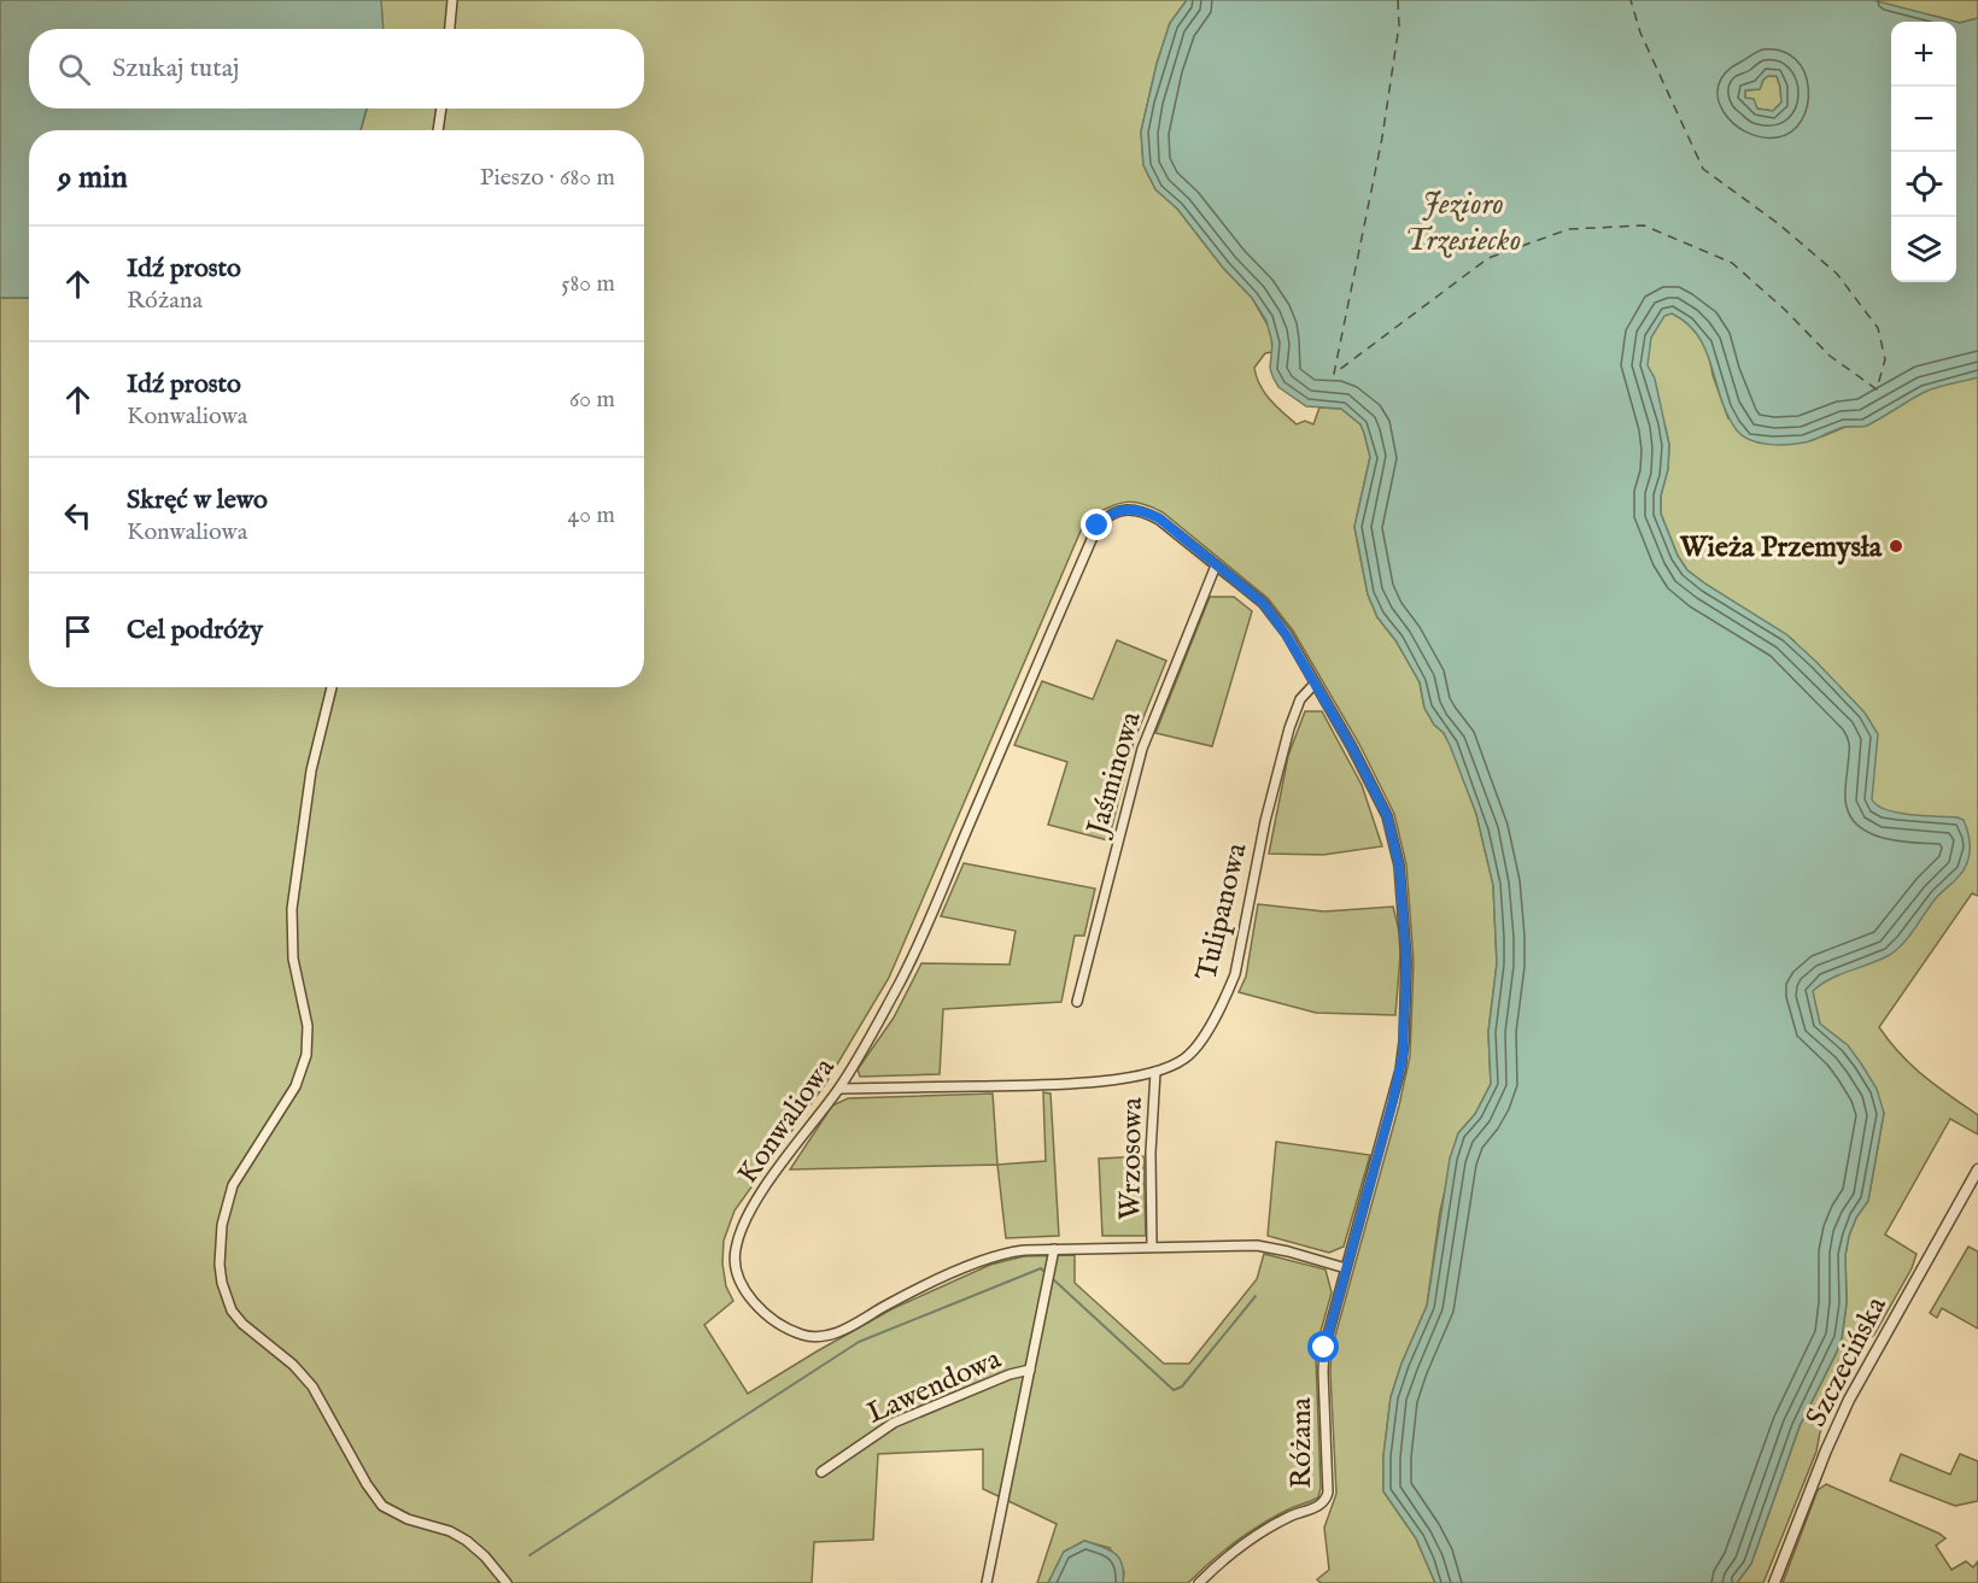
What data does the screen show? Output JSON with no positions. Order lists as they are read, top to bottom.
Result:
{
  "streets": {
    "street": [
      "Jaśminowa",
      "Tulipanowa",
      "Konwaliowa",
      "Wrzosowa",
      "Szczecińska",
      "Lawendowa",
      "Różana"
    ]
  },
  "crossings": [
    ["Jaśminowa", "Konwaliowa"],
    ["Jaśminowa", "Różana"],
    ["Tulipanowa", "Konwaliowa"],
    ["Tulipanowa", "Wrzosowa"],
    ["Tulipanowa", "Różana"],
    ["Konwaliowa", "Wrzosowa"],
    ["Konwaliowa", "Lawendowa"],
    ["Konwaliowa", "Różana"]
  ],
  "water": ["Jezioro Trzesiecko"],
  "places": ["Wieża Przemysła"],
  "page": {
    "map_buttons": ["+", "−"],
    "search": "Szukaj tutaj",
    "heading": ["9 min", "Pieszo · 680 m"],
    "list": [
      ["Idź prosto", "Różana", "580 m"],
      ["Idź prosto", "Konwaliowa", "60 m"],
      ["Skręć w lewo", "Konwaliowa", "40 m"],
      "Cel podróży"
    ]
  }
}
